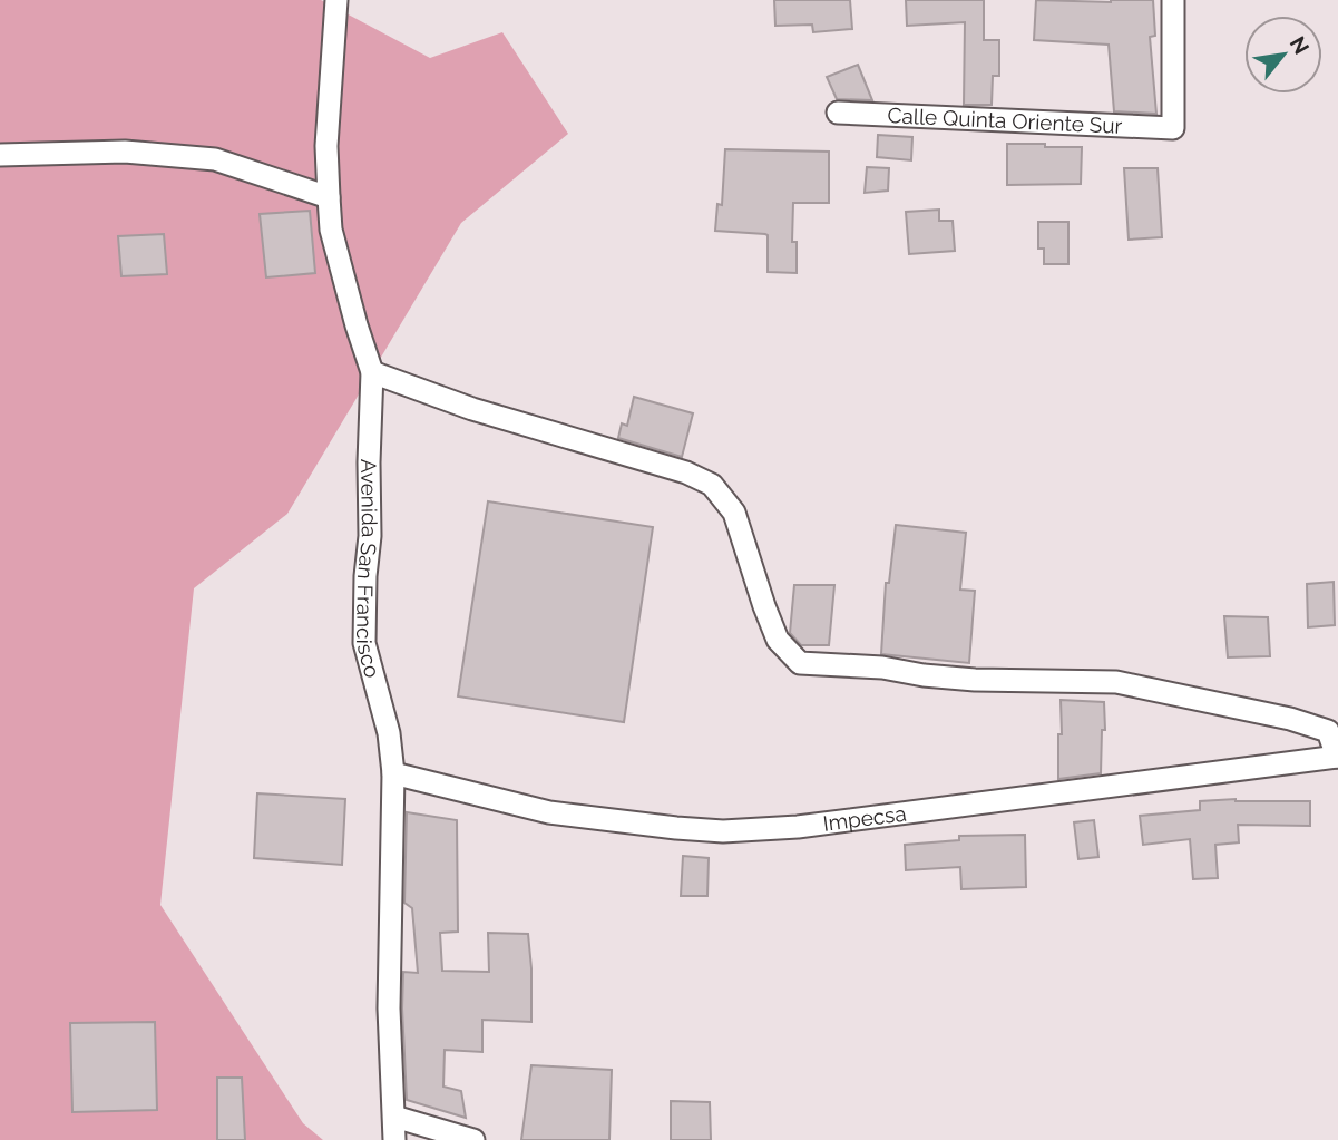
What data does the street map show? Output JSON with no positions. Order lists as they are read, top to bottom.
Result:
{
  "streets": {
    "street": ["Calle Quinta Oriente Sur", "Avenida San Francisco", "Impecsa"]
  },
  "crossings": [
    ["Avenida San Francisco", "Impecsa"]
  ],
  "north": "top right"
}
